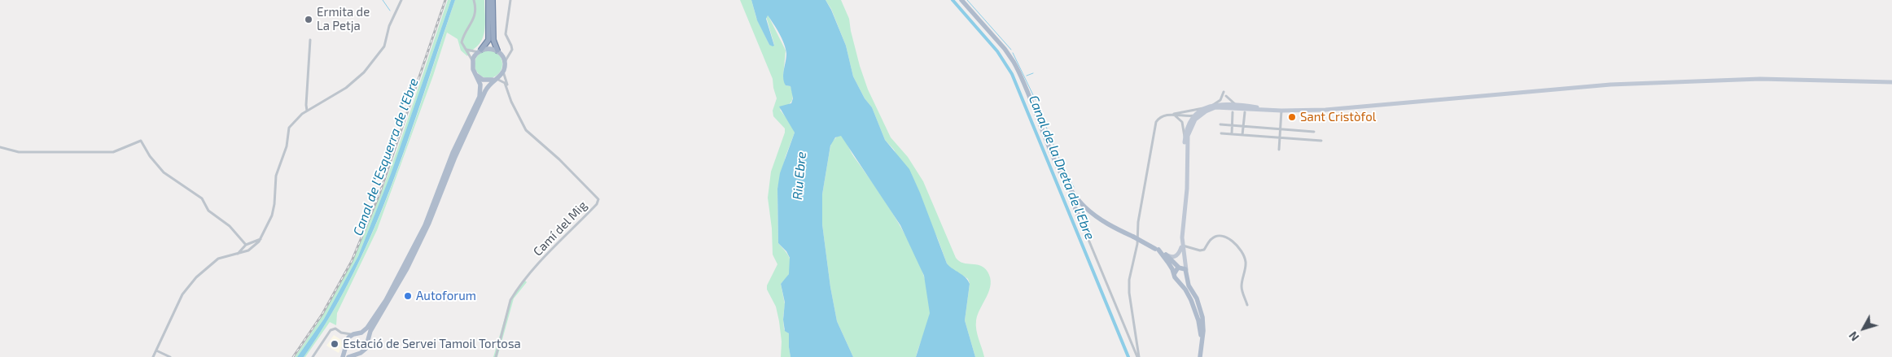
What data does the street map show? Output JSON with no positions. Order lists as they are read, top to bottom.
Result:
{
  "streets": {
    "street": ["Camí del Mig"]
  },
  "water": ["Canal de l'Esquerra de l'Ebre", "Canal de la Dreta de l'Ebre", "Riu Ebre"],
  "places": [
    "Ermita de La Petja",
    "Sant Cristòfol",
    "Autoforum",
    "Estació de Servei Tamoil Tortosa"
  ],
  "north": "bottom left"
}
